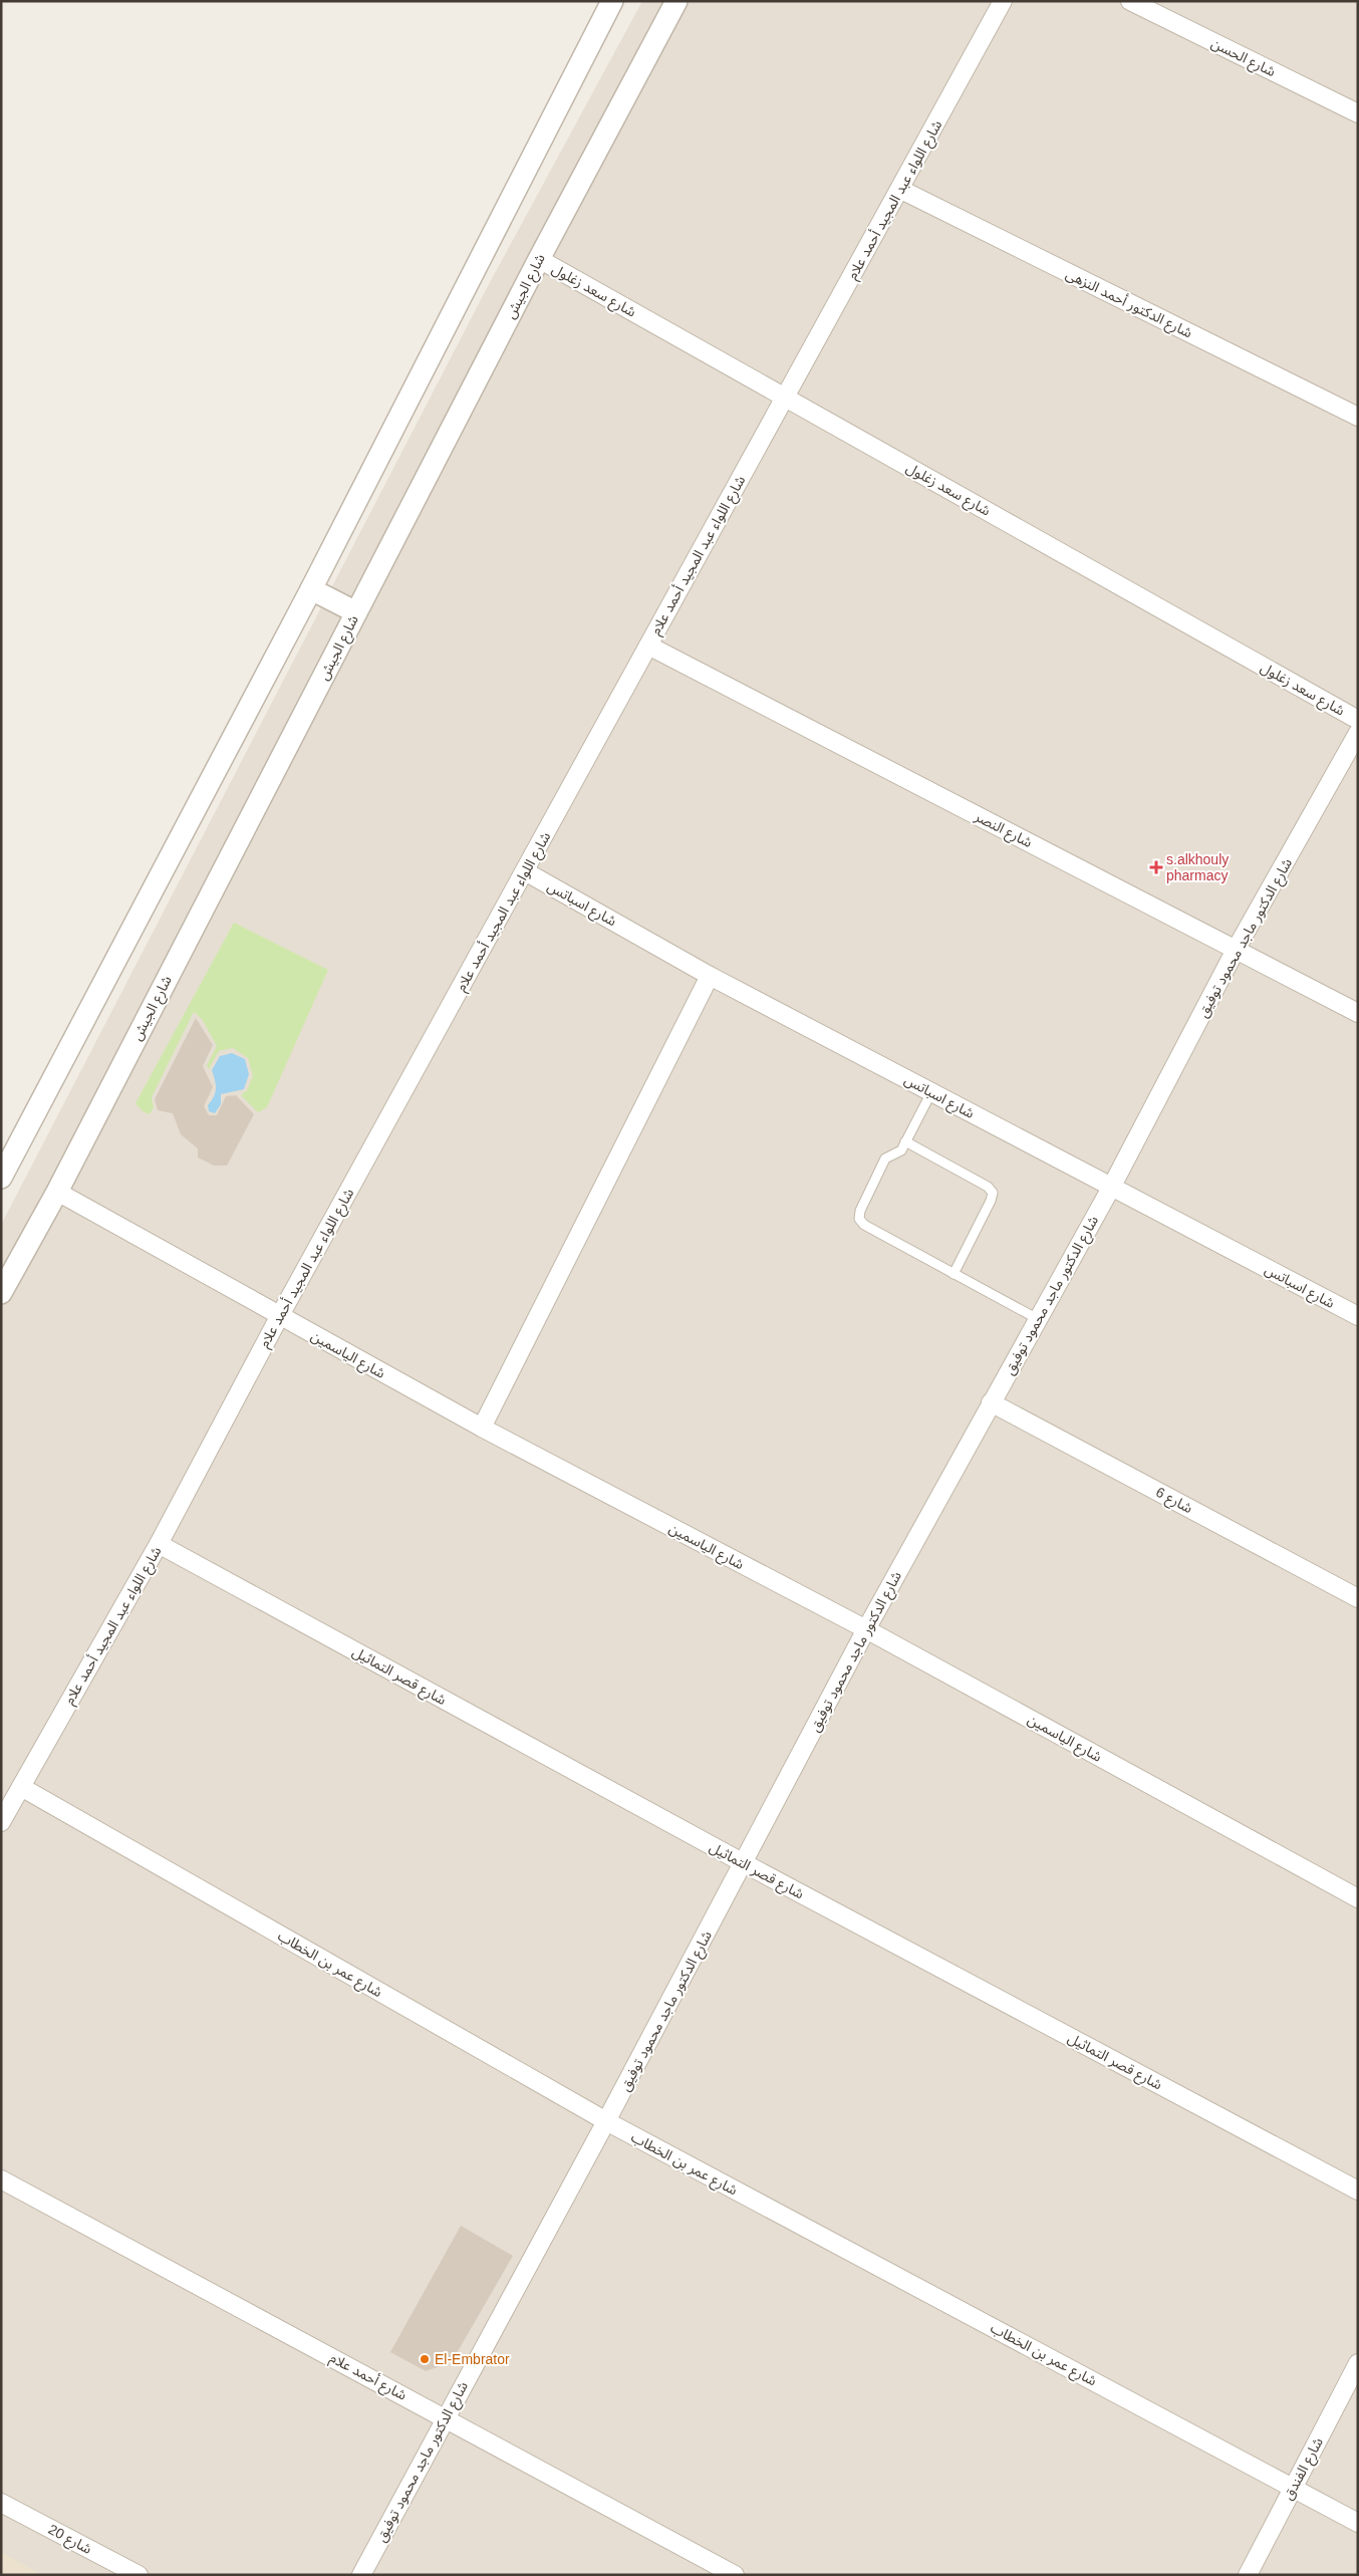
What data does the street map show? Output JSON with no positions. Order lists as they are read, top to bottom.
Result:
{
  "streets": {
    "street": [
      "شارع الحسن",
      "شارع اللواء عبد المجيد أحمد علام",
      "شارع الجيش",
      "شارع سعد زغلول",
      "شارع الدكتور أحمد النزهى",
      "شارع النصر",
      "شارع اسباتس",
      "شارع الدكتور ماجد محمود توفيق",
      "شارع الياسمين",
      "شارع 6",
      "شارع قصر التماثيل",
      "شارع عمر بن الخطاب",
      "شارع أحمد علام",
      "شارع الفندق",
      "شارع 20"
    ]
  },
  "crossings": [
    ["شارع اللواء عبد المجيد أحمد علام", "شارع سعد زغلول"],
    ["شارع اللواء عبد المجيد أحمد علام", "شارع الدكتور أحمد النزهى"],
    ["شارع اللواء عبد المجيد أحمد علام", "شارع النصر"],
    ["شارع اللواء عبد المجيد أحمد علام", "شارع اسباتس"],
    ["شارع اللواء عبد المجيد أحمد علام", "شارع الياسمين"],
    ["شارع اللواء عبد المجيد أحمد علام", "شارع قصر التماثيل"],
    ["شارع اللواء عبد المجيد أحمد علام", "شارع عمر بن الخطاب"],
    ["شارع الجيش", "شارع سعد زغلول"],
    ["شارع الجيش", "شارع الياسمين"],
    ["شارع النصر", "شارع الدكتور ماجد محمود توفيق"],
    ["شارع اسباتس", "شارع الدكتور ماجد محمود توفيق"],
    ["شارع الدكتور ماجد محمود توفيق", "شارع الياسمين"],
    ["شارع الدكتور ماجد محمود توفيق", "شارع 6"],
    ["شارع الدكتور ماجد محمود توفيق", "شارع قصر التماثيل"],
    ["شارع الدكتور ماجد محمود توفيق", "شارع عمر بن الخطاب"],
    ["شارع الدكتور ماجد محمود توفيق", "شارع أحمد علام"],
    ["شارع عمر بن الخطاب", "شارع الفندق"]
  ],
  "places": {
    "health": ["s.alkhouly pharmacy"],
    "other": ["El-Embrator"]
  }
}
